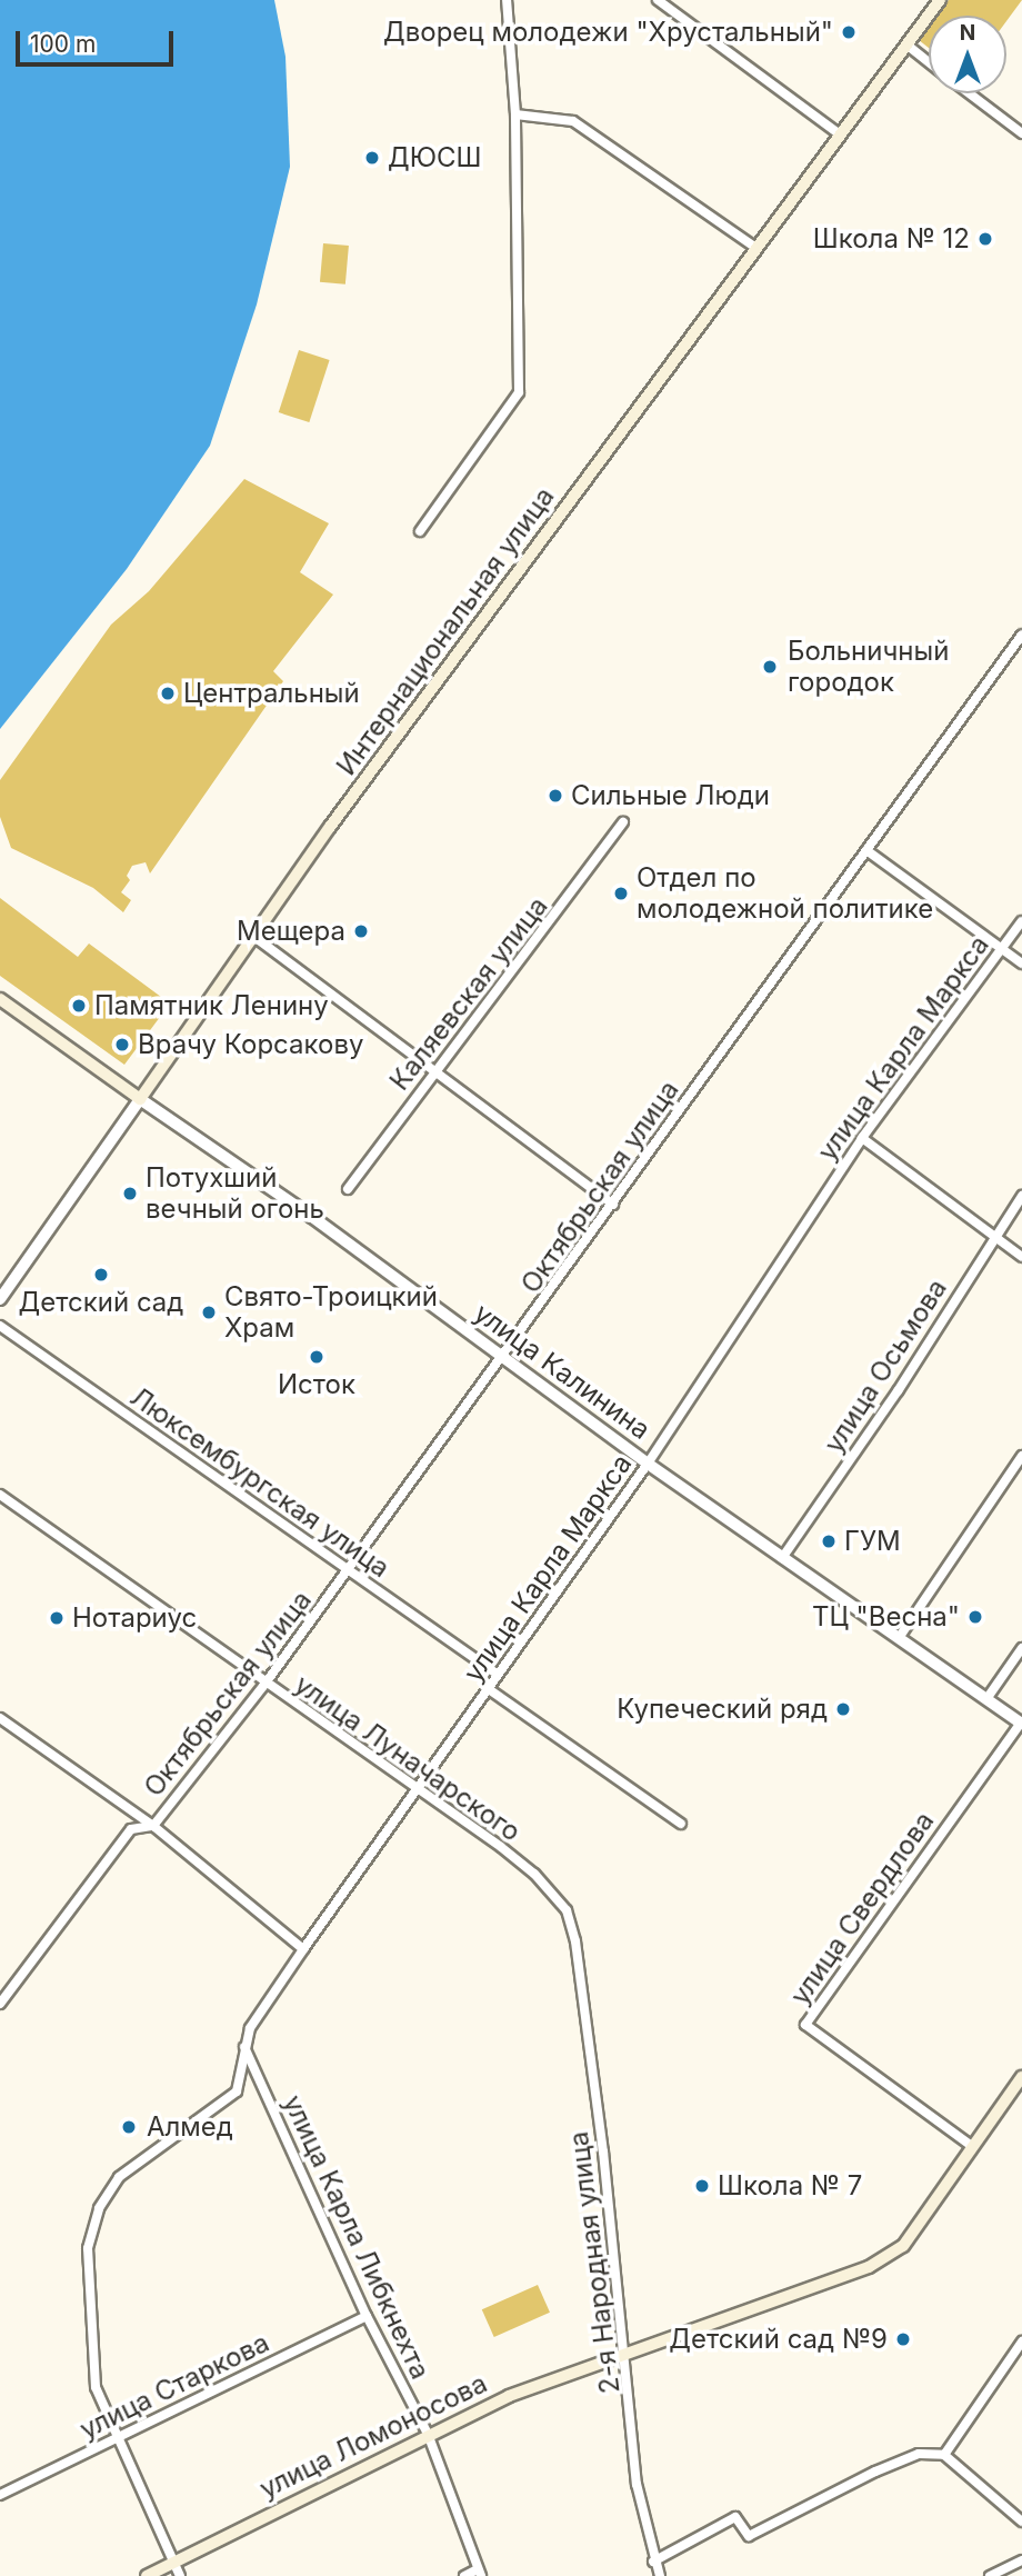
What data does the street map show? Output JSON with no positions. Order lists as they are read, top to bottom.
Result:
{
  "streets": {
    "main road": ["Интернациональная улица", "улица Калинина", "улица Ломоносова"],
    "street": [
      "Каляевская улица",
      "улица Карла Маркса",
      "Октябрьская улица",
      "улица Осьмова",
      "Люксембургская улица",
      "улица Луначарского",
      "улица Свердлова",
      "улица Карла Либкнехта",
      "2-я Народная улица",
      "улица Старкова"
    ]
  },
  "crossings": [
    ["Интернациональная улица", "улица Калинина"],
    ["улица Карла Маркса", "улица Калинина"],
    ["улица Карла Маркса", "Люксембургская улица"],
    ["улица Карла Маркса", "улица Луначарского"],
    ["улица Карла Маркса", "улица Карла Либкнехта"],
    ["улица Карла Маркса", "улица Старкова"],
    ["улица Карла Маркса", "улица Ломоносова"],
    ["Октябрьская улица", "улица Калинина"],
    ["Октябрьская улица", "Люксембургская улица"],
    ["Октябрьская улица", "улица Луначарского"],
    ["улица Осьмова", "улица Калинина"],
    ["улица Калинина", "улица Свердлова"],
    ["улица Луначарского", "2-я Народная улица"],
    ["улица Свердлова", "улица Ломоносова"],
    ["улица Карла Либкнехта", "улица Старкова"],
    ["улица Карла Либкнехта", "улица Ломоносова"],
    ["2-я Народная улица", "улица Ломоносова"]
  ],
  "places": [
    "Дворец молодежи \"Хрустальный\"",
    "ДЮСШ",
    "Школа № 12",
    "Больничный городок",
    "Центральный",
    "Сильные Люди",
    "Отдел по молодежной политике",
    "Мещера",
    "Памятник Ленину",
    "Врачу Корсакову",
    "Потухший вечный огонь",
    "Детский сад",
    "Свято-Троицкий Храм",
    "Исток",
    "ГУМ",
    "ТЦ \"Весна\"",
    "Нотариус",
    "Купеческий ряд",
    "Алмед",
    "Школа № 7",
    "Детский сад №9"
  ],
  "scale_bar": "100 m",
  "north": "top"
}
